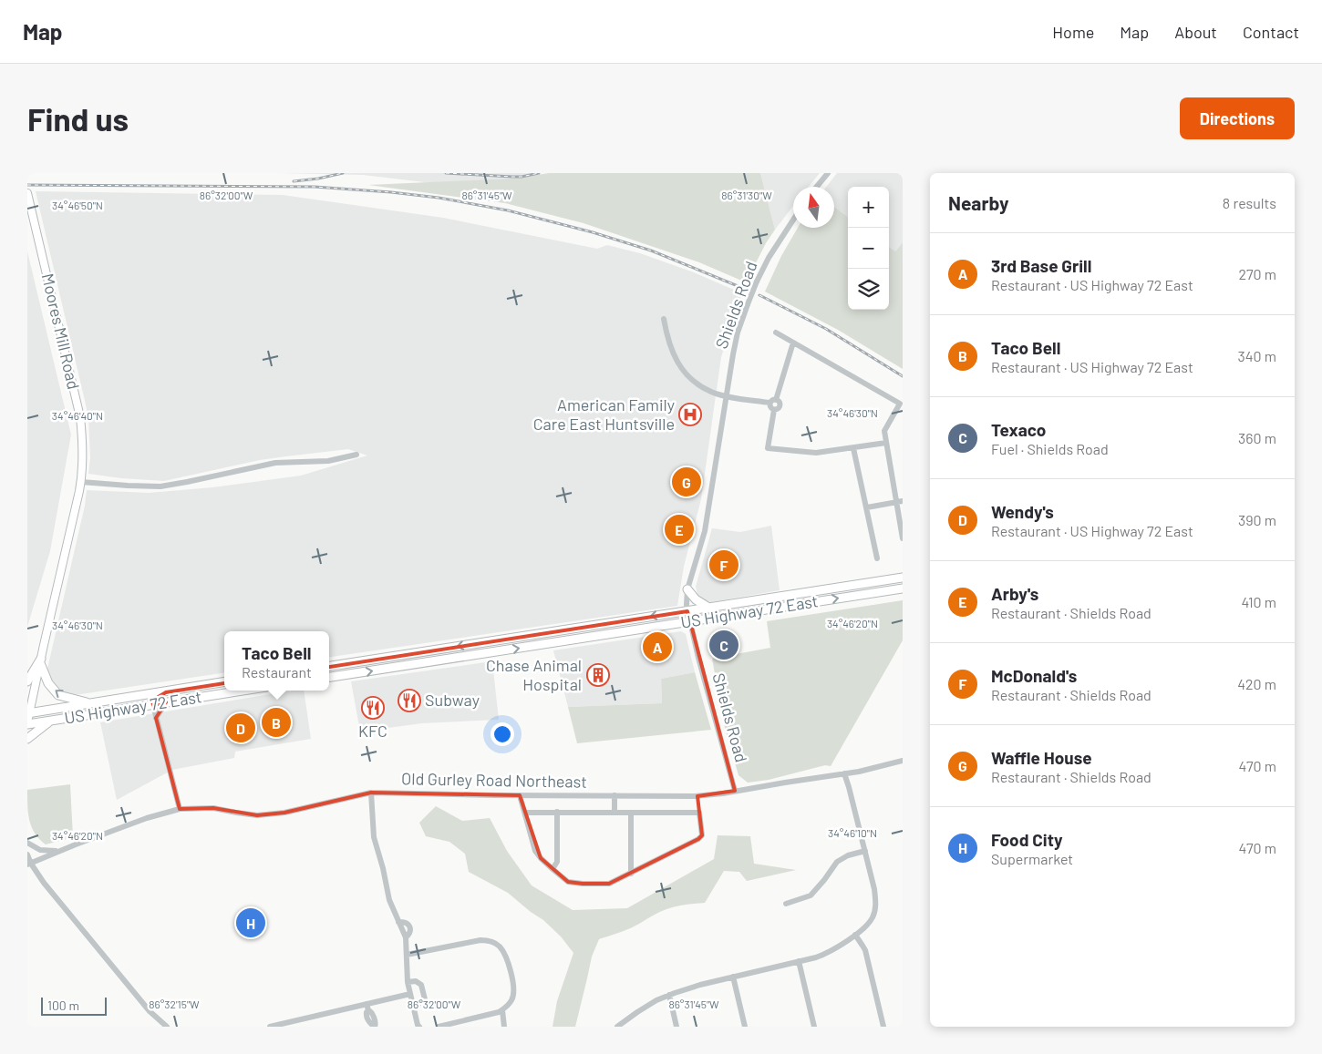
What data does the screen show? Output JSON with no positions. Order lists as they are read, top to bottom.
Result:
{
  "streets": {
    "highway": ["US Highway 72 East"],
    "main road": ["Moores Mill Road"],
    "street": ["Shields Road", "Old Gurley Road Northeast"]
  },
  "crossings": [
    ["Shields Road", "US Highway 72 East"],
    ["Shields Road", "Old Gurley Road Northeast"],
    ["Moores Mill Road", "US Highway 72 East"]
  ],
  "places": {
    "hospital": ["American Family Care East Huntsville"],
    "building": ["Chase Animal Hospital"],
    "restaurant": ["Subway", "KFC"]
  },
  "scale_bar": "100 m",
  "north": "top",
  "page": {
    "header": "Map",
    "nav": [
      "Home",
      "Map",
      "About",
      "Contact"
    ],
    "buttons": "Directions",
    "title": "Find us",
    "heading": ["Nearby", "8 results"],
    "map_buttons": ["+", "−"],
    "list": [
      {
        "mark": "A",
        "name": "3rd Base Grill",
        "note": "Restaurant · US Highway 72 East",
        "value": "270 m"
      },
      {
        "mark": "B",
        "name": "Taco Bell",
        "note": "Restaurant · US Highway 72 East",
        "value": "340 m"
      },
      {
        "mark": "C",
        "name": "Texaco",
        "note": "Fuel · Shields Road",
        "value": "360 m"
      },
      {
        "mark": "D",
        "name": "Wendy's",
        "note": "Restaurant · US Highway 72 East",
        "value": "390 m"
      },
      {
        "mark": "E",
        "name": "Arby's",
        "note": "Restaurant · Shields Road",
        "value": "410 m"
      },
      {
        "mark": "F",
        "name": "McDonald's",
        "note": "Restaurant · Shields Road",
        "value": "420 m"
      },
      {
        "mark": "G",
        "name": "Waffle House",
        "note": "Restaurant · Shields Road",
        "value": "470 m"
      },
      {
        "mark": "H",
        "name": "Food City",
        "note": "Supermarket",
        "value": "470 m"
      }
    ],
    "pins": [
      "G",
      "E",
      "F",
      "C",
      "A",
      "B",
      "D",
      "H"
    ],
    "popup": ["Taco Bell", "Restaurant"],
    "scale": "100 m"
  },
  "coordinates": [
    "86°31'30\"W",
    "86°32'00\"W",
    "86°31'45\"W",
    "34°46'50\"N",
    "34°46'30\"N",
    "34°46'40\"N",
    "34°46'20\"N",
    "34°46'10\"N",
    "86°32'15\"W"
  ]
}
